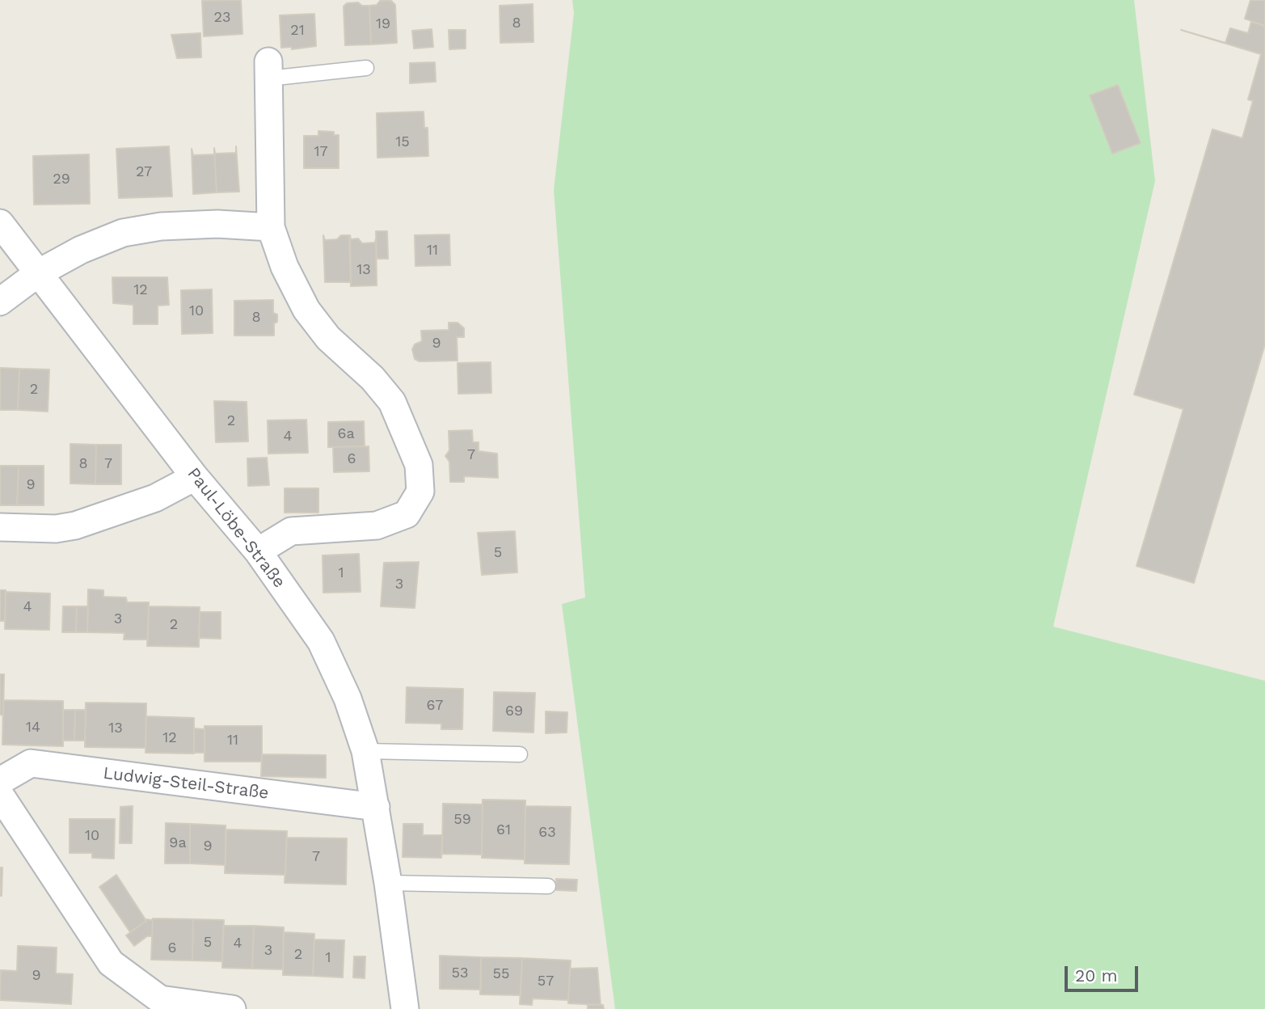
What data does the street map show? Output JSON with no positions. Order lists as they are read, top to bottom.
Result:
{
  "streets": {
    "street": ["Paul-Löbe-Straße", "Ludwig-Steil-Straße"]
  },
  "crossings": [
    ["Paul-Löbe-Straße", "Ludwig-Steil-Straße"]
  ],
  "house_numbers": [
    "23",
    "8",
    "19",
    "21",
    "15",
    "17",
    "27",
    "29",
    "11",
    "13",
    "12",
    "10",
    "8",
    "9",
    "2",
    "2",
    "6a",
    "4",
    "7",
    "6",
    "8",
    "7",
    "9",
    "5",
    "1",
    "3",
    "4",
    "3",
    "2",
    "67",
    "69",
    "14",
    "13",
    "12",
    "11",
    "59",
    "61",
    "63",
    "10",
    "9a",
    "9",
    "7",
    "5",
    "4",
    "6",
    "3",
    "2",
    "1",
    "53",
    "55",
    "9",
    "57"
  ],
  "scale_bar": "20 m"
}
